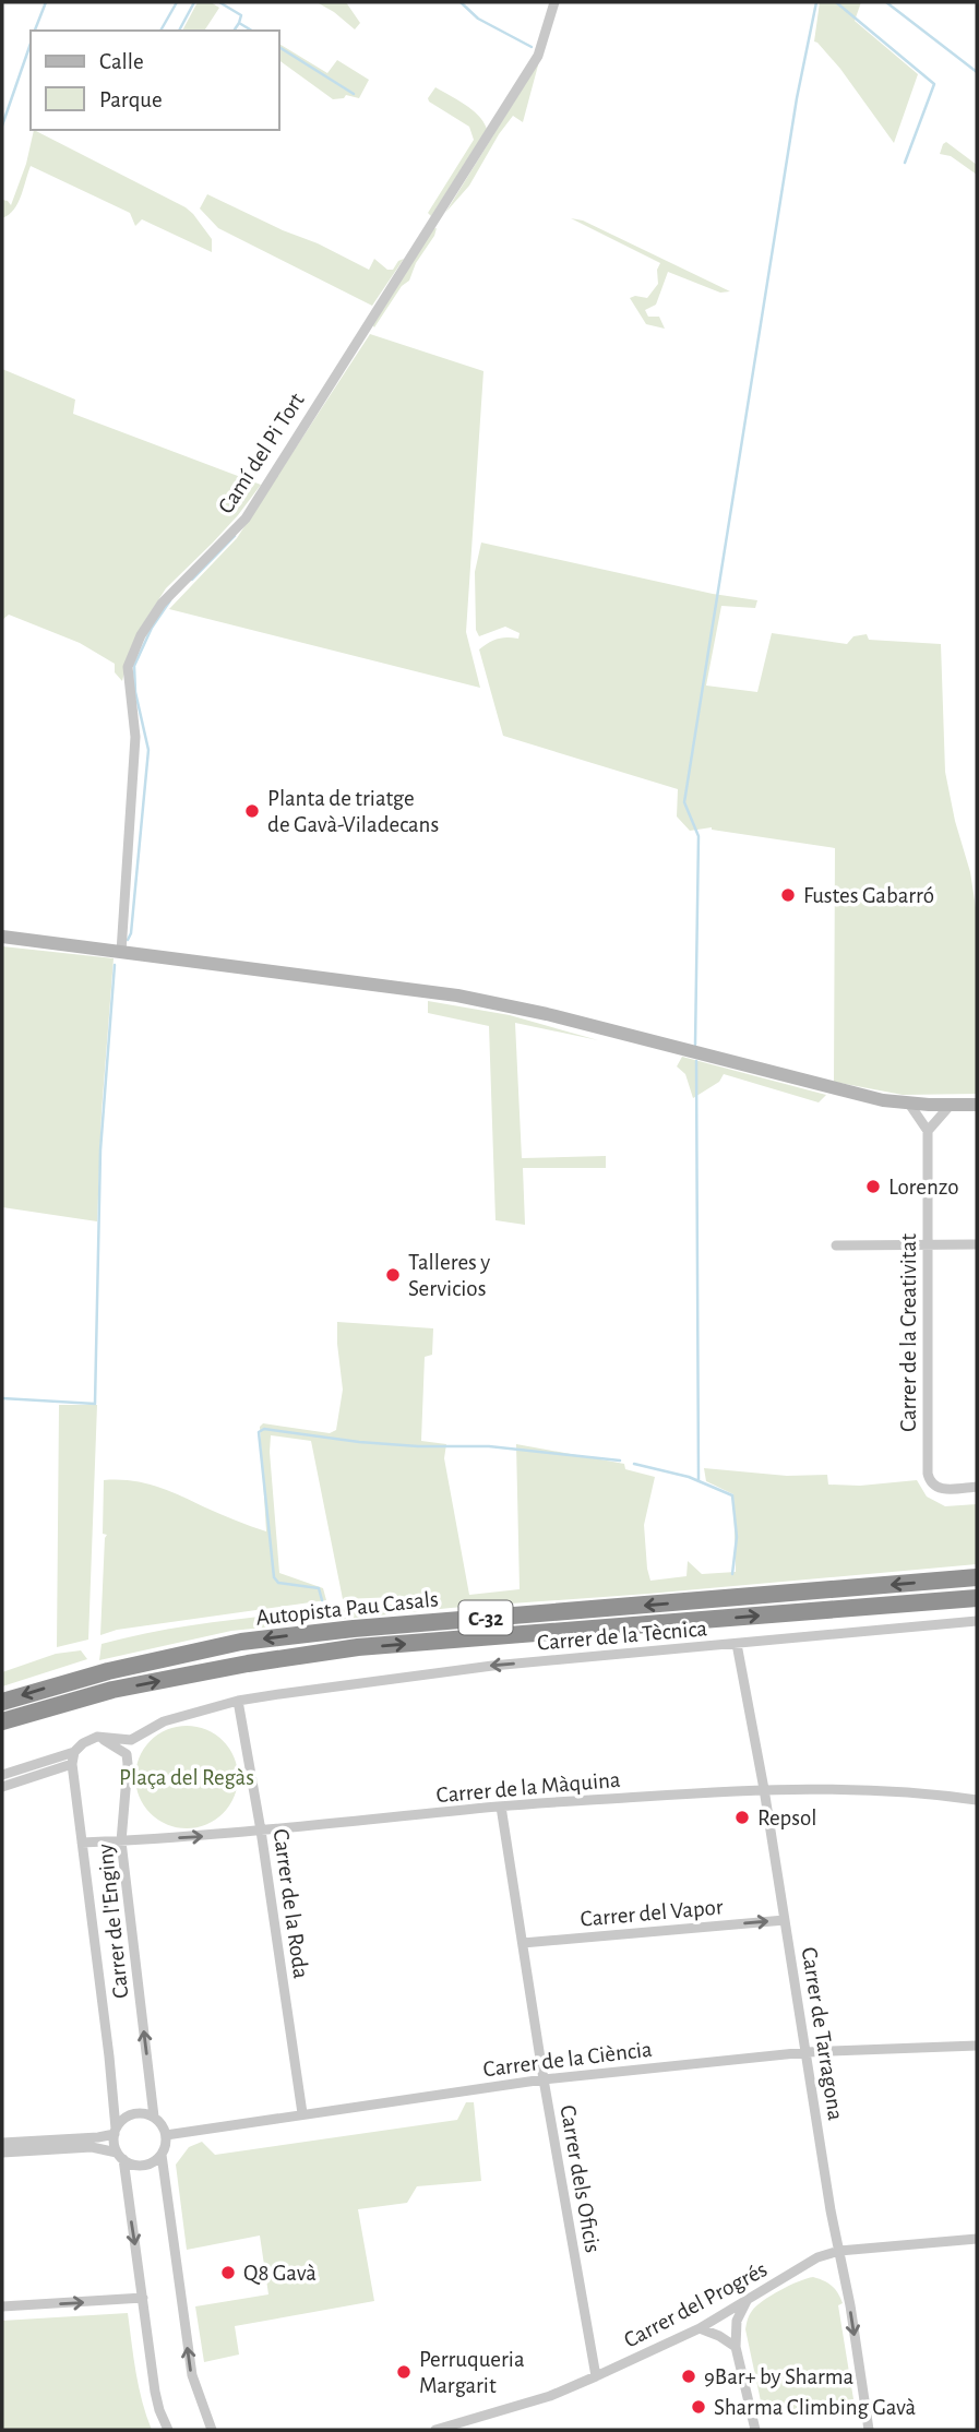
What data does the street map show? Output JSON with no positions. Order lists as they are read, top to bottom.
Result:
{
  "streets": {
    "highway": ["Autopista Pau Casals", "C-32"],
    "street": [
      "Camí del Pi Tort",
      "Carrer de la Creativitat",
      "Carrer de la Tècnica",
      "Carrer de la Màquina",
      "Carrer de la Roda",
      "Carrer del Vapor",
      "Carrer de l'Enginy",
      "Carrer de Tarragona",
      "Carrer de la Ciència",
      "Carrer dels Oficis",
      "Carrer del Progrés"
    ]
  },
  "crossings": [
    ["Carrer de la Tècnica", "Carrer de la Roda"],
    ["Carrer de la Tècnica", "Carrer de l'Enginy"],
    ["Carrer de la Tècnica", "Carrer de Tarragona"],
    ["Carrer de la Màquina", "Carrer de la Roda"],
    ["Carrer de la Màquina", "Carrer de l'Enginy"],
    ["Carrer de la Màquina", "Carrer de Tarragona"],
    ["Carrer de la Màquina", "Carrer dels Oficis"],
    ["Carrer de la Roda", "Carrer de la Ciència"],
    ["Carrer del Vapor", "Carrer de Tarragona"],
    ["Carrer del Vapor", "Carrer dels Oficis"],
    ["Carrer de l'Enginy", "Carrer de la Ciència"],
    ["Carrer de Tarragona", "Carrer de la Ciència"],
    ["Carrer de Tarragona", "Carrer del Progrés"],
    ["Carrer de la Ciència", "Carrer dels Oficis"],
    ["Carrer dels Oficis", "Carrer del Progrés"]
  ],
  "one_way": ["Carrer de la Tècnica", "Carrer del Vapor"],
  "parks": ["Plaça del Regàs"],
  "places": [
    "Planta de triatge de Gavà-Viladecans",
    "Fustes Gabarró",
    "Lorenzo",
    "Talleres y Servicios",
    "Repsol",
    "Q8 Gavà",
    "Perruqueria Margarit",
    "9Bar+ by Sharma",
    "Sharma Climbing Gavà"
  ],
  "legend": ["Calle", "Parque"]
}
